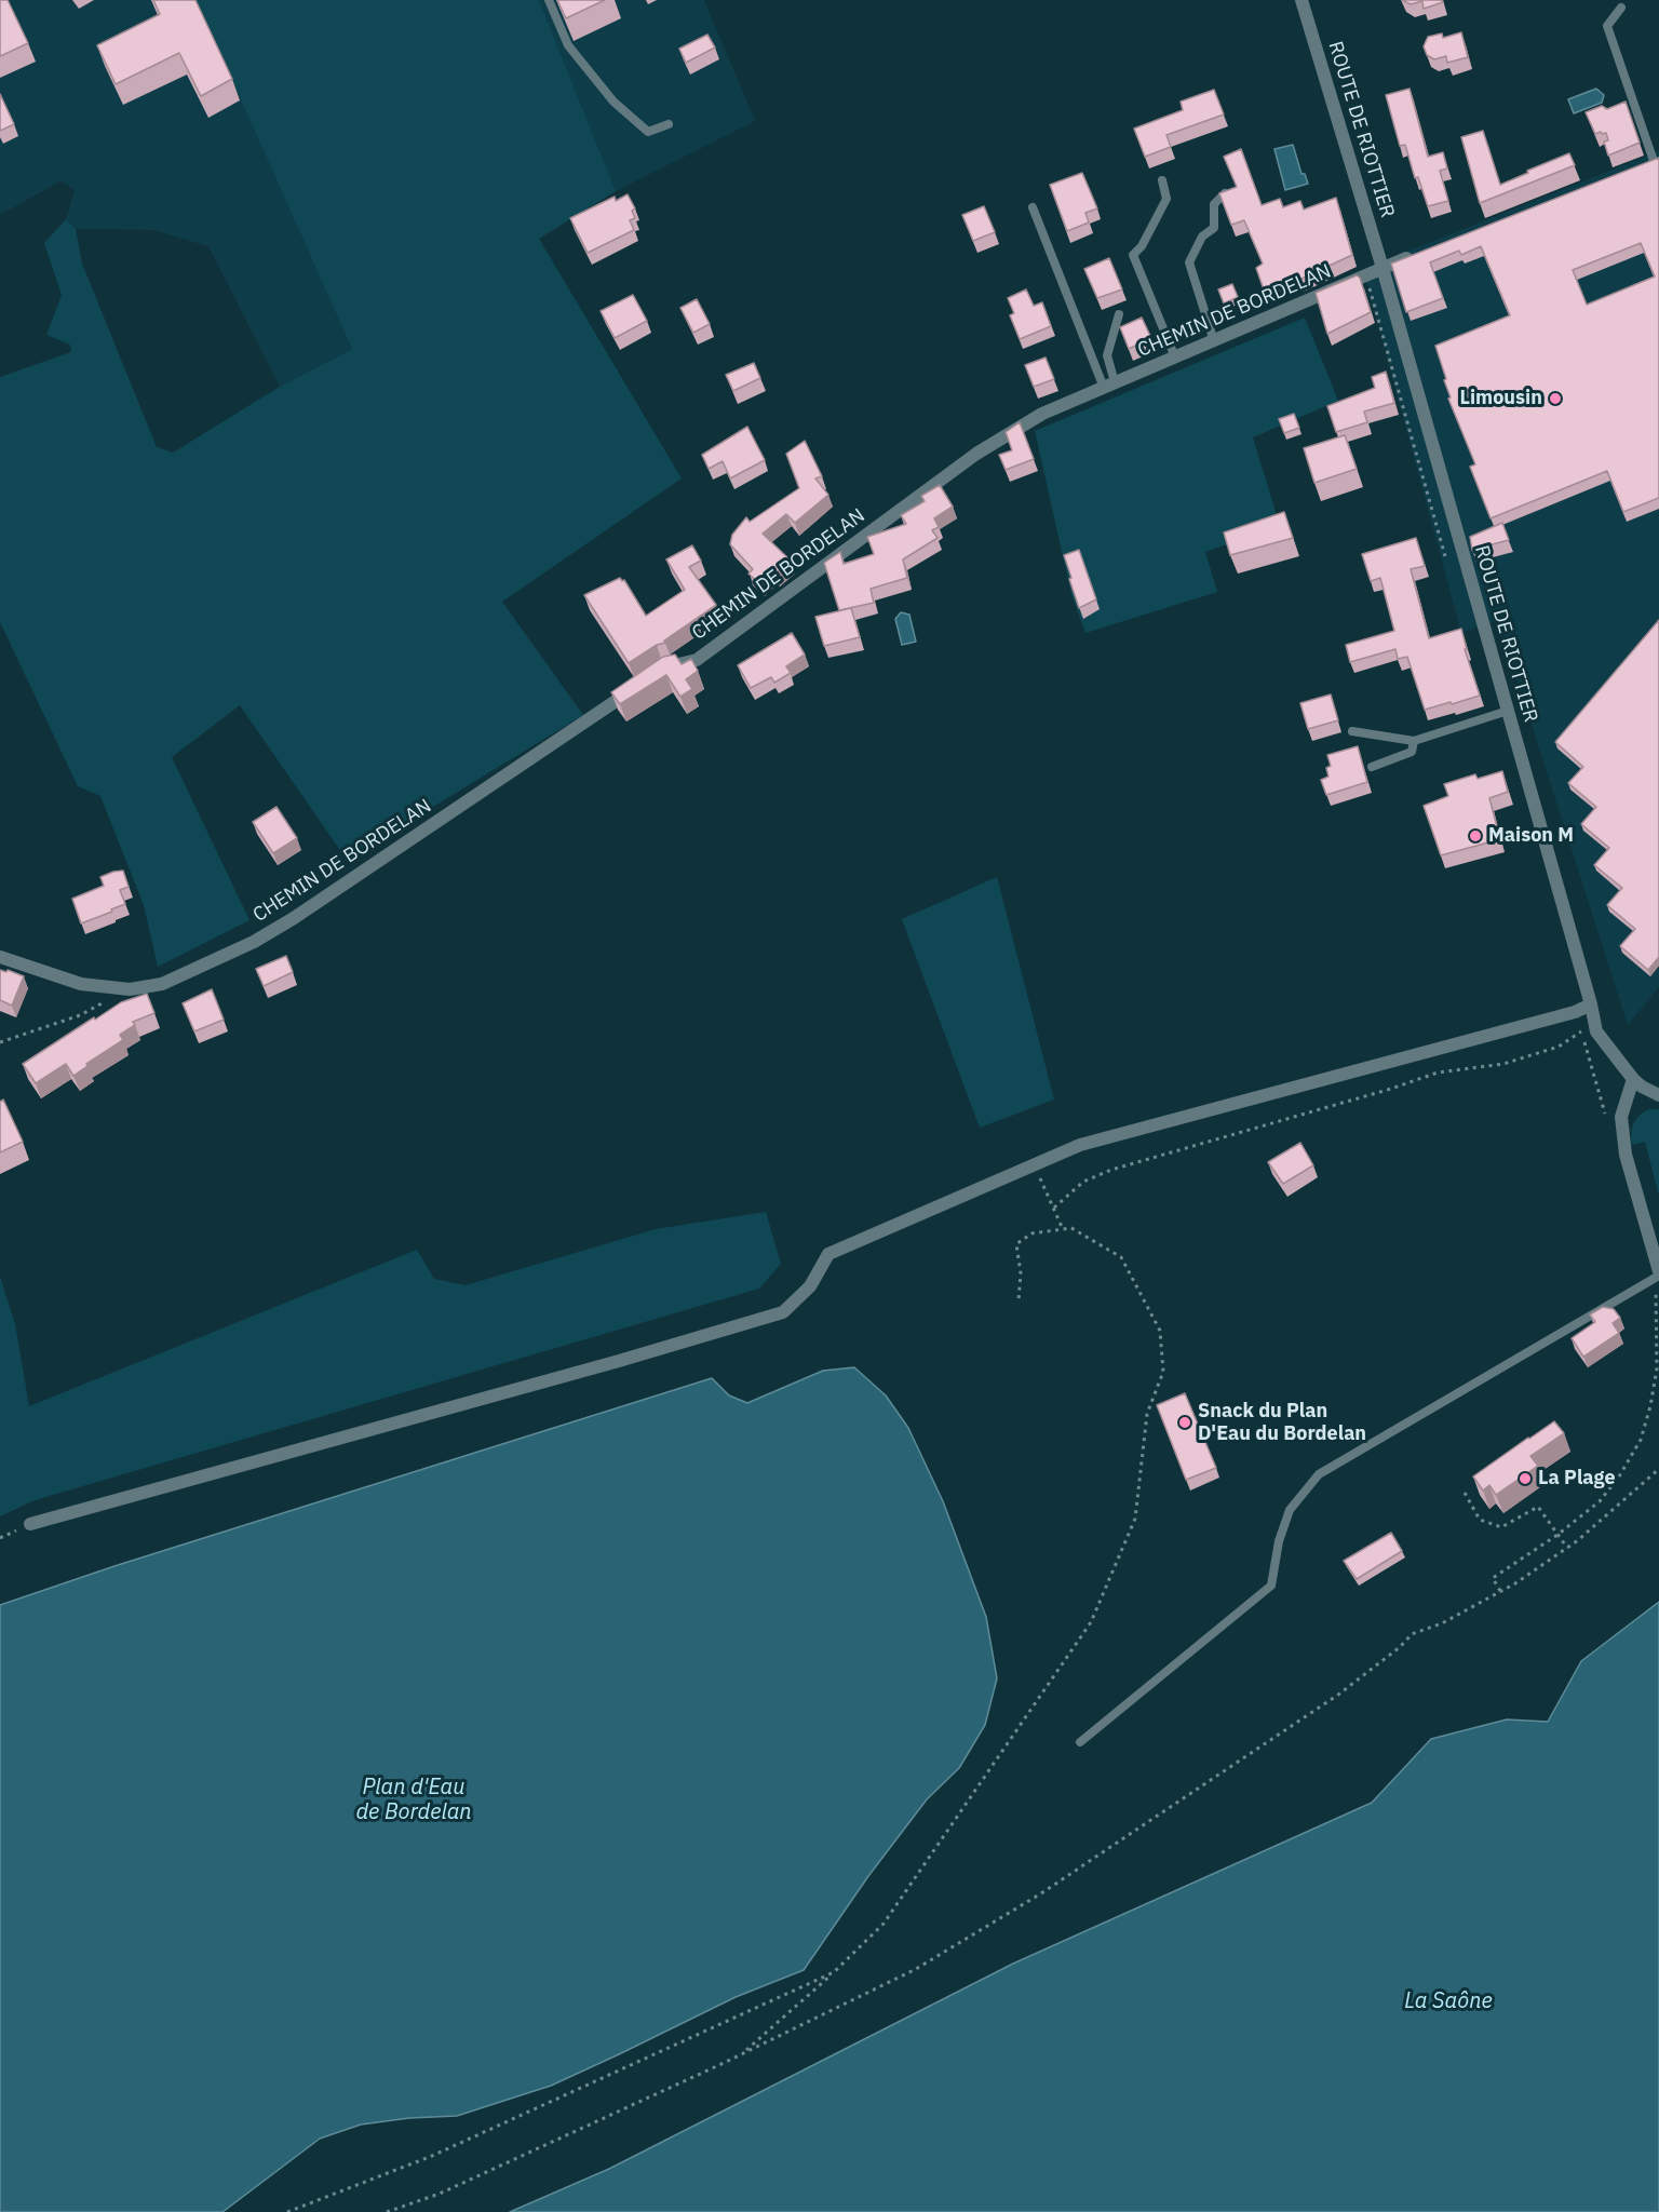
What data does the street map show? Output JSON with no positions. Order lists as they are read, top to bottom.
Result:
{
  "streets": {
    "street": ["ROUTE DE RIOTTIER", "CHEMIN DE BORDELAN"]
  },
  "crossings": [
    ["ROUTE DE RIOTTIER", "CHEMIN DE BORDELAN"]
  ],
  "water": ["Plan d'Eau de Bordelan", "La Saône"],
  "places": [
    "Limousin",
    "Maison M",
    "Snack du Plan D'Eau du Bordelan",
    "La Plage"
  ]
}
